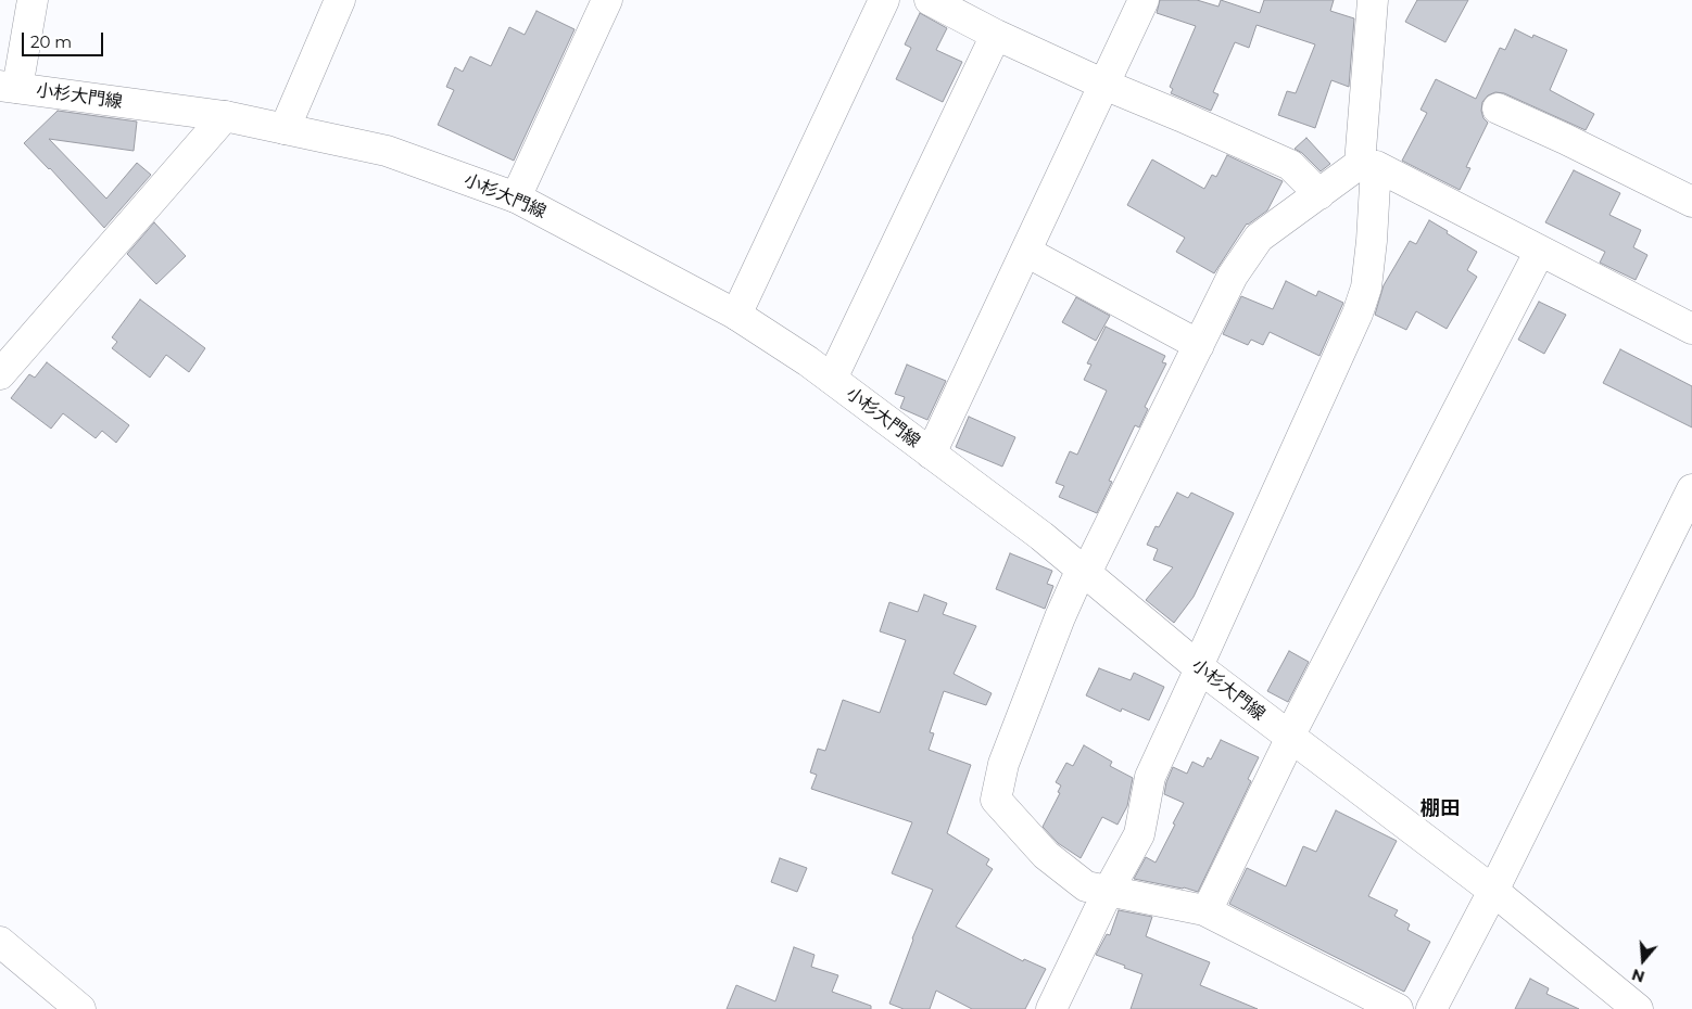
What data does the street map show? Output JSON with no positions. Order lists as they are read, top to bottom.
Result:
{
  "streets": {
    "street": ["小杉大門線"]
  },
  "districts": ["棚田"],
  "scale_bar": "20 m",
  "north": "bottom"
}
